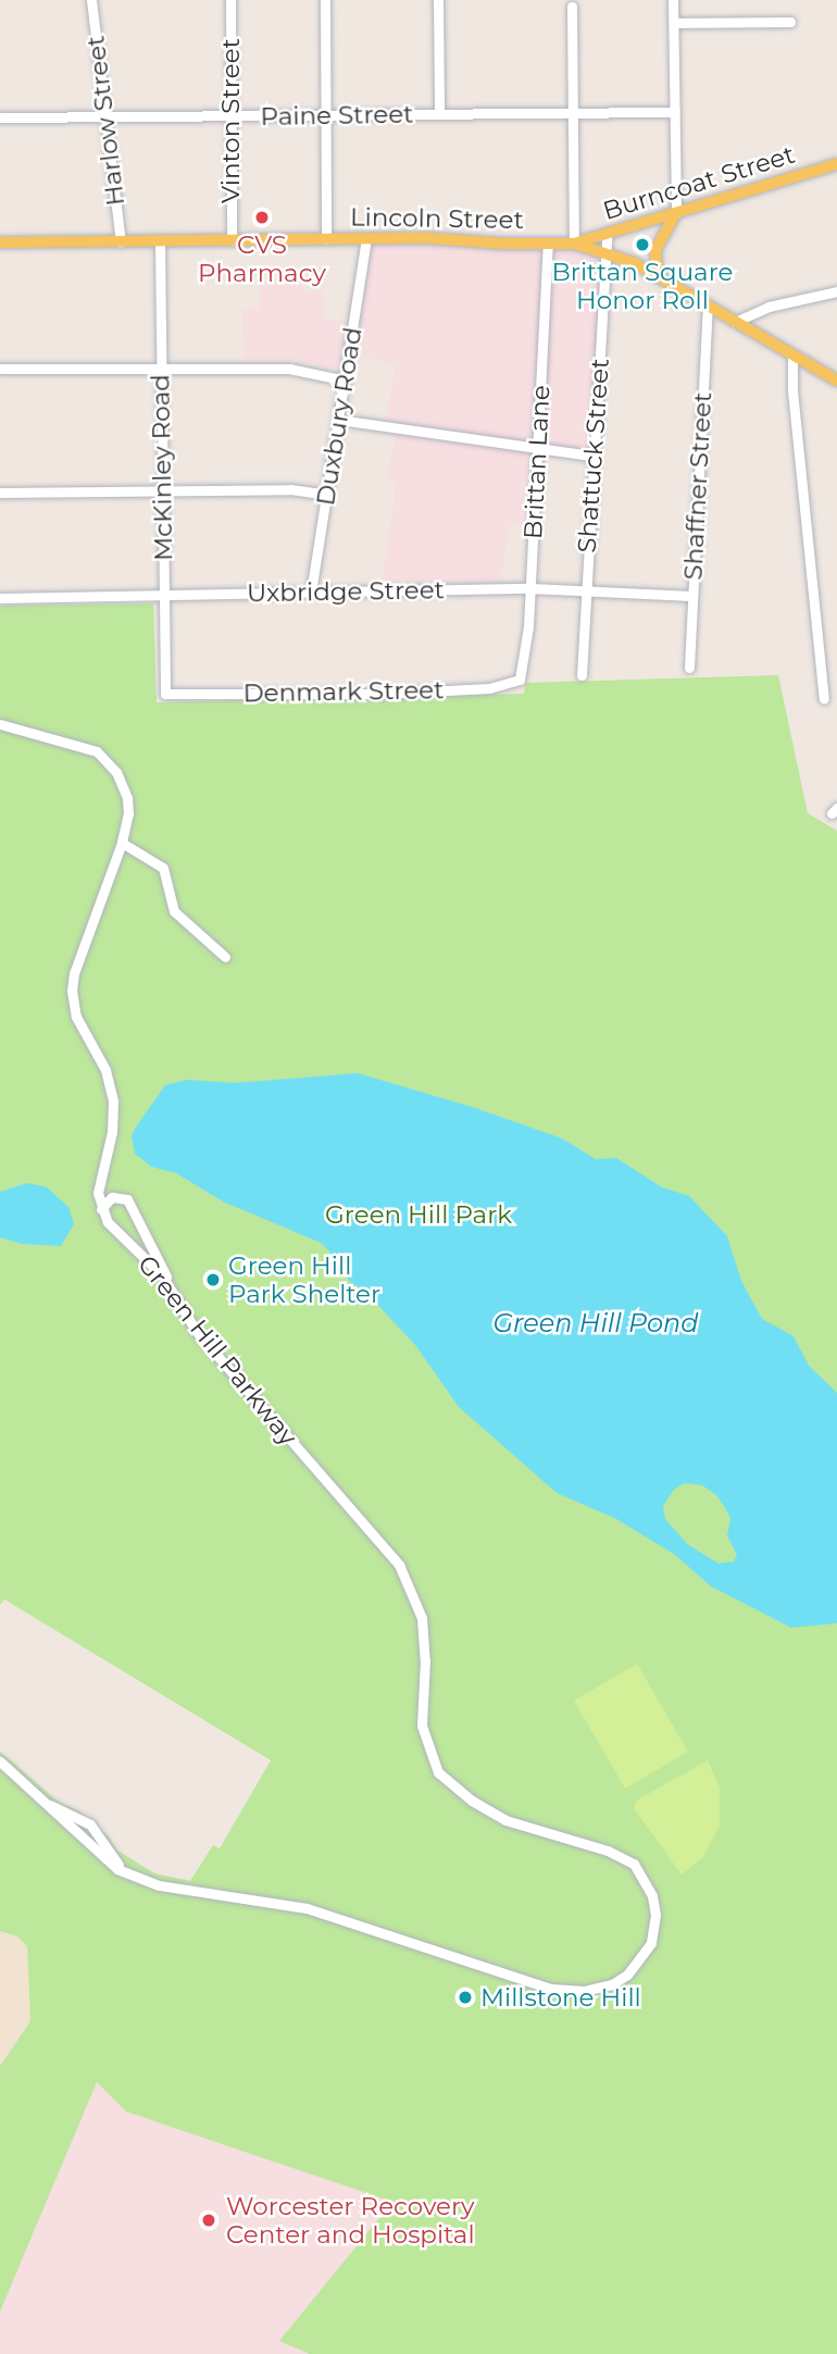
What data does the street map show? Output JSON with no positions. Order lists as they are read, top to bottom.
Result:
{
  "streets": {
    "main road": ["Burncoat Street", "Lincoln Street"],
    "street": [
      "Paine Street",
      "Harlow Street",
      "Vinton Street",
      "Duxbury Road",
      "Shattuck Street",
      "Brittan Lane",
      "McKinley Road",
      "Shaffner Street",
      "Uxbridge Street",
      "Denmark Street",
      "Green Hill Parkway"
    ]
  },
  "crossings": [
    ["Paine Street", "Harlow Street"],
    ["Paine Street", "Vinton Street"],
    ["Harlow Street", "Lincoln Street"],
    ["Vinton Street", "Lincoln Street"],
    ["Burncoat Street", "Lincoln Street"],
    ["Burncoat Street", "Shattuck Street"],
    ["Lincoln Street", "Duxbury Road"],
    ["Lincoln Street", "Shattuck Street"],
    ["Lincoln Street", "Brittan Lane"],
    ["Lincoln Street", "McKinley Road"],
    ["Lincoln Street", "Shaffner Street"],
    ["Duxbury Road", "Uxbridge Street"],
    ["Shattuck Street", "Uxbridge Street"],
    ["Brittan Lane", "Uxbridge Street"],
    ["Brittan Lane", "Denmark Street"],
    ["McKinley Road", "Uxbridge Street"],
    ["McKinley Road", "Denmark Street"],
    ["Shaffner Street", "Uxbridge Street"]
  ],
  "water": ["Green Hill Pond"],
  "parks": ["Green Hill Park"],
  "places": [
    "CVS Pharmacy",
    "Brittan Square Honor Roll",
    "Green Hill Park Shelter",
    "Millstone Hill",
    "Worcester Recovery Center and Hospital"
  ]
}
